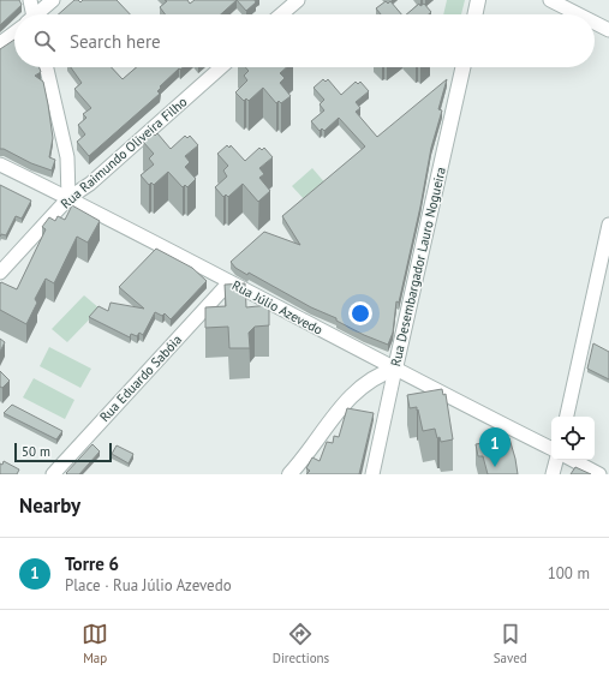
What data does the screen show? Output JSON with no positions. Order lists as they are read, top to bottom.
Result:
{
  "streets": {
    "street": [
      "Rua Raimundo Oliveira Filho",
      "Rua Desembargador Lauro Nogueira",
      "Rua Júlio Azevedo",
      "Rua Eduardo Sabóia"
    ]
  },
  "crossings": [
    ["Rua Raimundo Oliveira Filho", "Rua Júlio Azevedo"],
    ["Rua Desembargador Lauro Nogueira", "Rua Júlio Azevedo"],
    ["Rua Júlio Azevedo", "Rua Eduardo Sabóia"]
  ],
  "scale_bar": "50 m",
  "page": {
    "search": "Search here",
    "pins": "1",
    "scale": "50 m",
    "heading": "Nearby",
    "list": [
      {
        "mark": "1",
        "name": "Torre 6",
        "note": "Place · Rua Júlio Azevedo",
        "value": "100 m"
      }
    ],
    "nav": ["Map", "Directions", "Saved"]
  }
}
